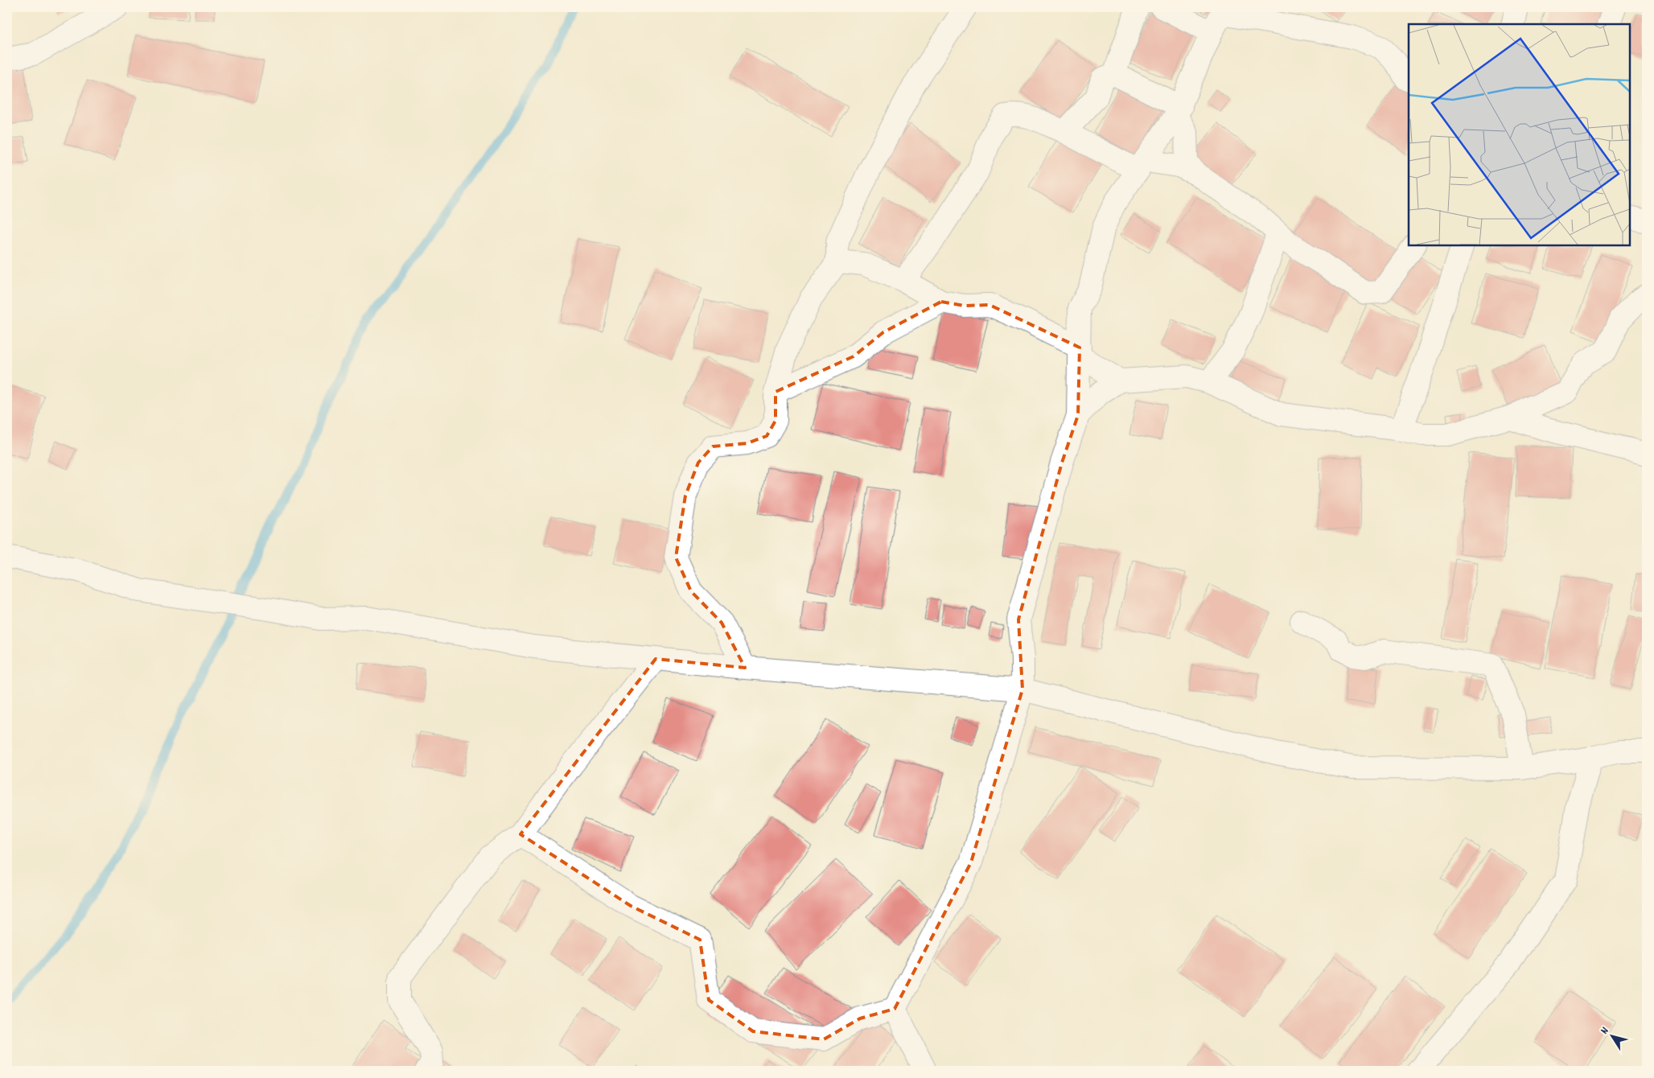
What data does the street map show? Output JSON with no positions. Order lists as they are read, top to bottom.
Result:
{
  "north": "top left"
}
